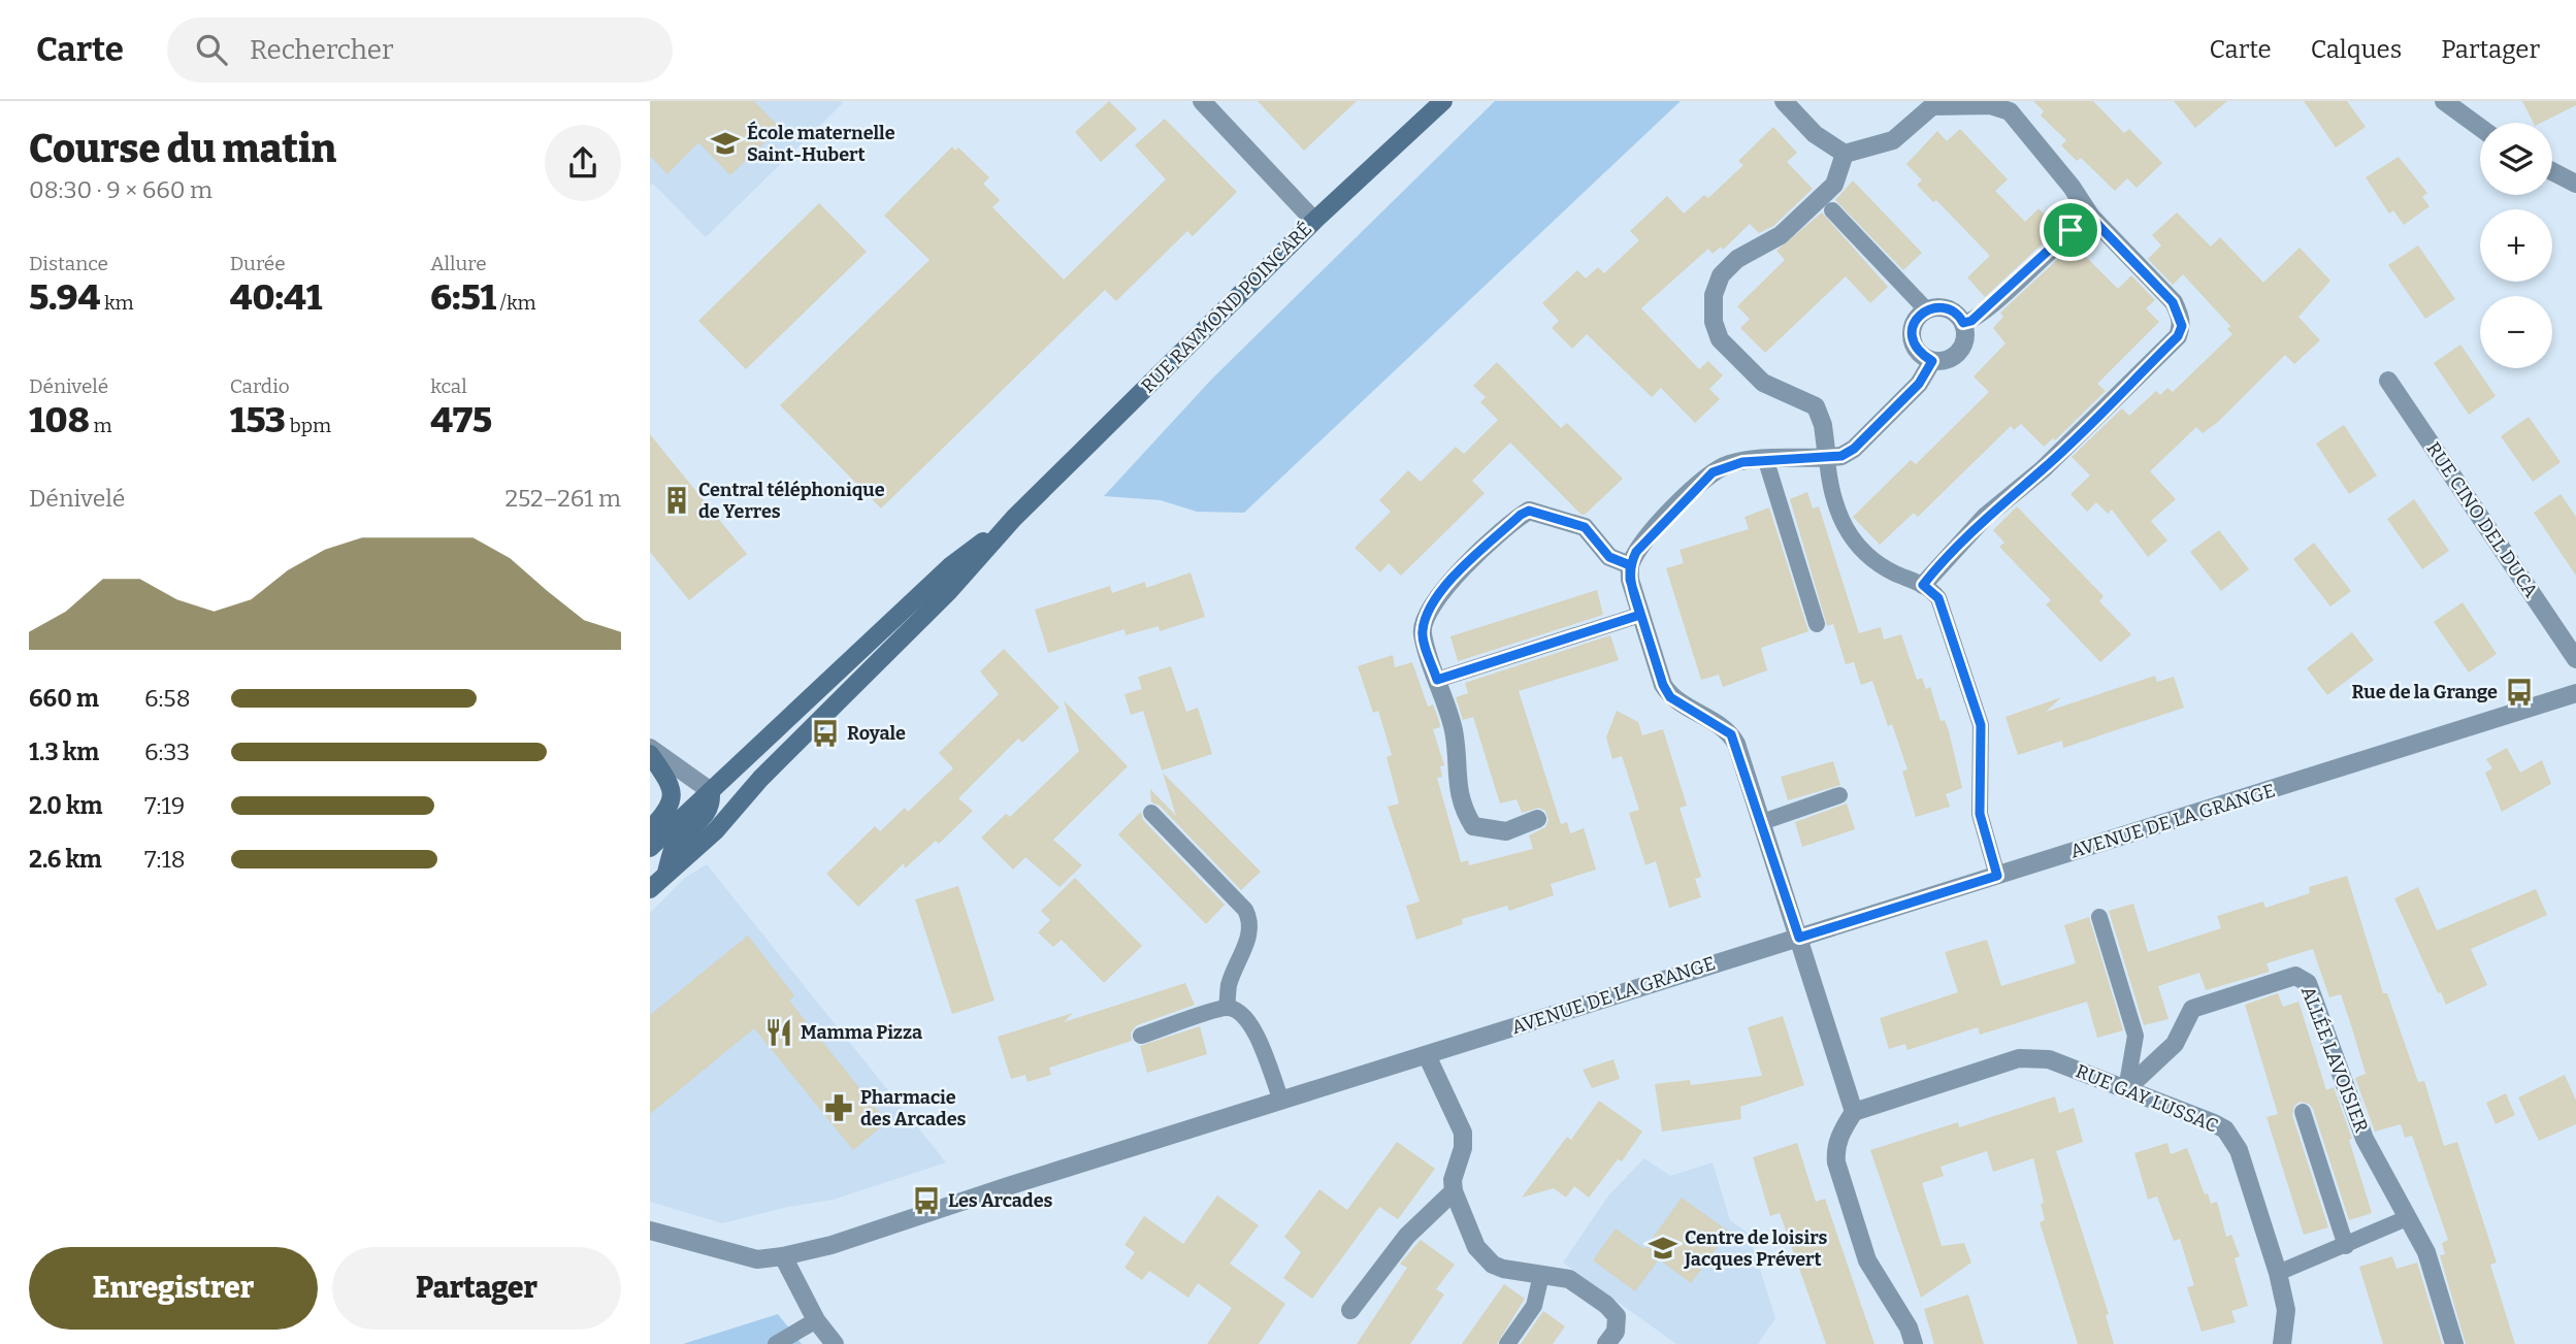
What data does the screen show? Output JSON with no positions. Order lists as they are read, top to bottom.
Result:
{
  "streets": {
    "main road": ["RUE RAYMOND POINCARÉ"],
    "street": [
      "RUE CINO DEL DUCA",
      "AVENUE DE LA GRANGE",
      "ALLÉE LAVOISIER",
      "RUE GAY LUSSAC"
    ]
  },
  "crossings": [
    ["ALLÉE LAVOISIER", "RUE GAY LUSSAC"]
  ],
  "places": {
    "school or university": ["École maternelle Saint-Hubert", "Centre de loisirs Jacques Prévert"],
    "building": ["Central téléphonique de Yerres"],
    "bus stop": ["Rue de la Grange", "Royale", "Les Arcades"],
    "restaurant": ["Mamma Pizza"],
    "pharmacy": ["Pharmacie des Arcades"]
  },
  "page": {
    "header": "Carte",
    "search": "Rechercher",
    "nav": ["Carte", "Calques", "Partager"],
    "heading": ["Course du matin", "08:30 · 9 × 660 m"],
    "map_buttons": ["+", "−"],
    "stats": [
      ["Distance", "5.94 km"],
      ["Durée", "40:41"],
      ["Allure", "6:51 /km"],
      ["Dénivelé", "108 m"],
      ["Cardio", "153 bpm"],
      ["kcal", "475"]
    ],
    "chart": ["Dénivelé", "252–261 m"],
    "list": [
      {
        "name": "660 m",
        "note": "6:58"
      },
      {
        "name": "1.3 km",
        "note": "6:33"
      },
      {
        "name": "2.0 km",
        "note": "7:19"
      },
      {
        "name": "2.6 km",
        "note": "7:18"
      }
    ],
    "buttons": ["Enregistrer", "Partager"]
  }
}
